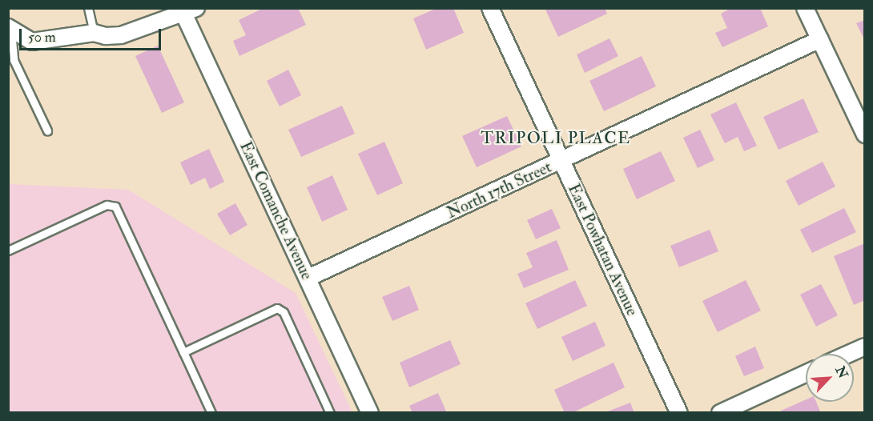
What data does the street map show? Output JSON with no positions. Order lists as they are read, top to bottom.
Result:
{
  "streets": {
    "street": ["North 17th Street", "East Comanche Avenue", "East Powhatan Avenue"]
  },
  "crossings": [
    ["North 17th Street", "East Comanche Avenue"],
    ["North 17th Street", "East Powhatan Avenue"]
  ],
  "districts": ["TRIPOLI PLACE"],
  "scale_bar": "50 m",
  "north": "top right"
}
